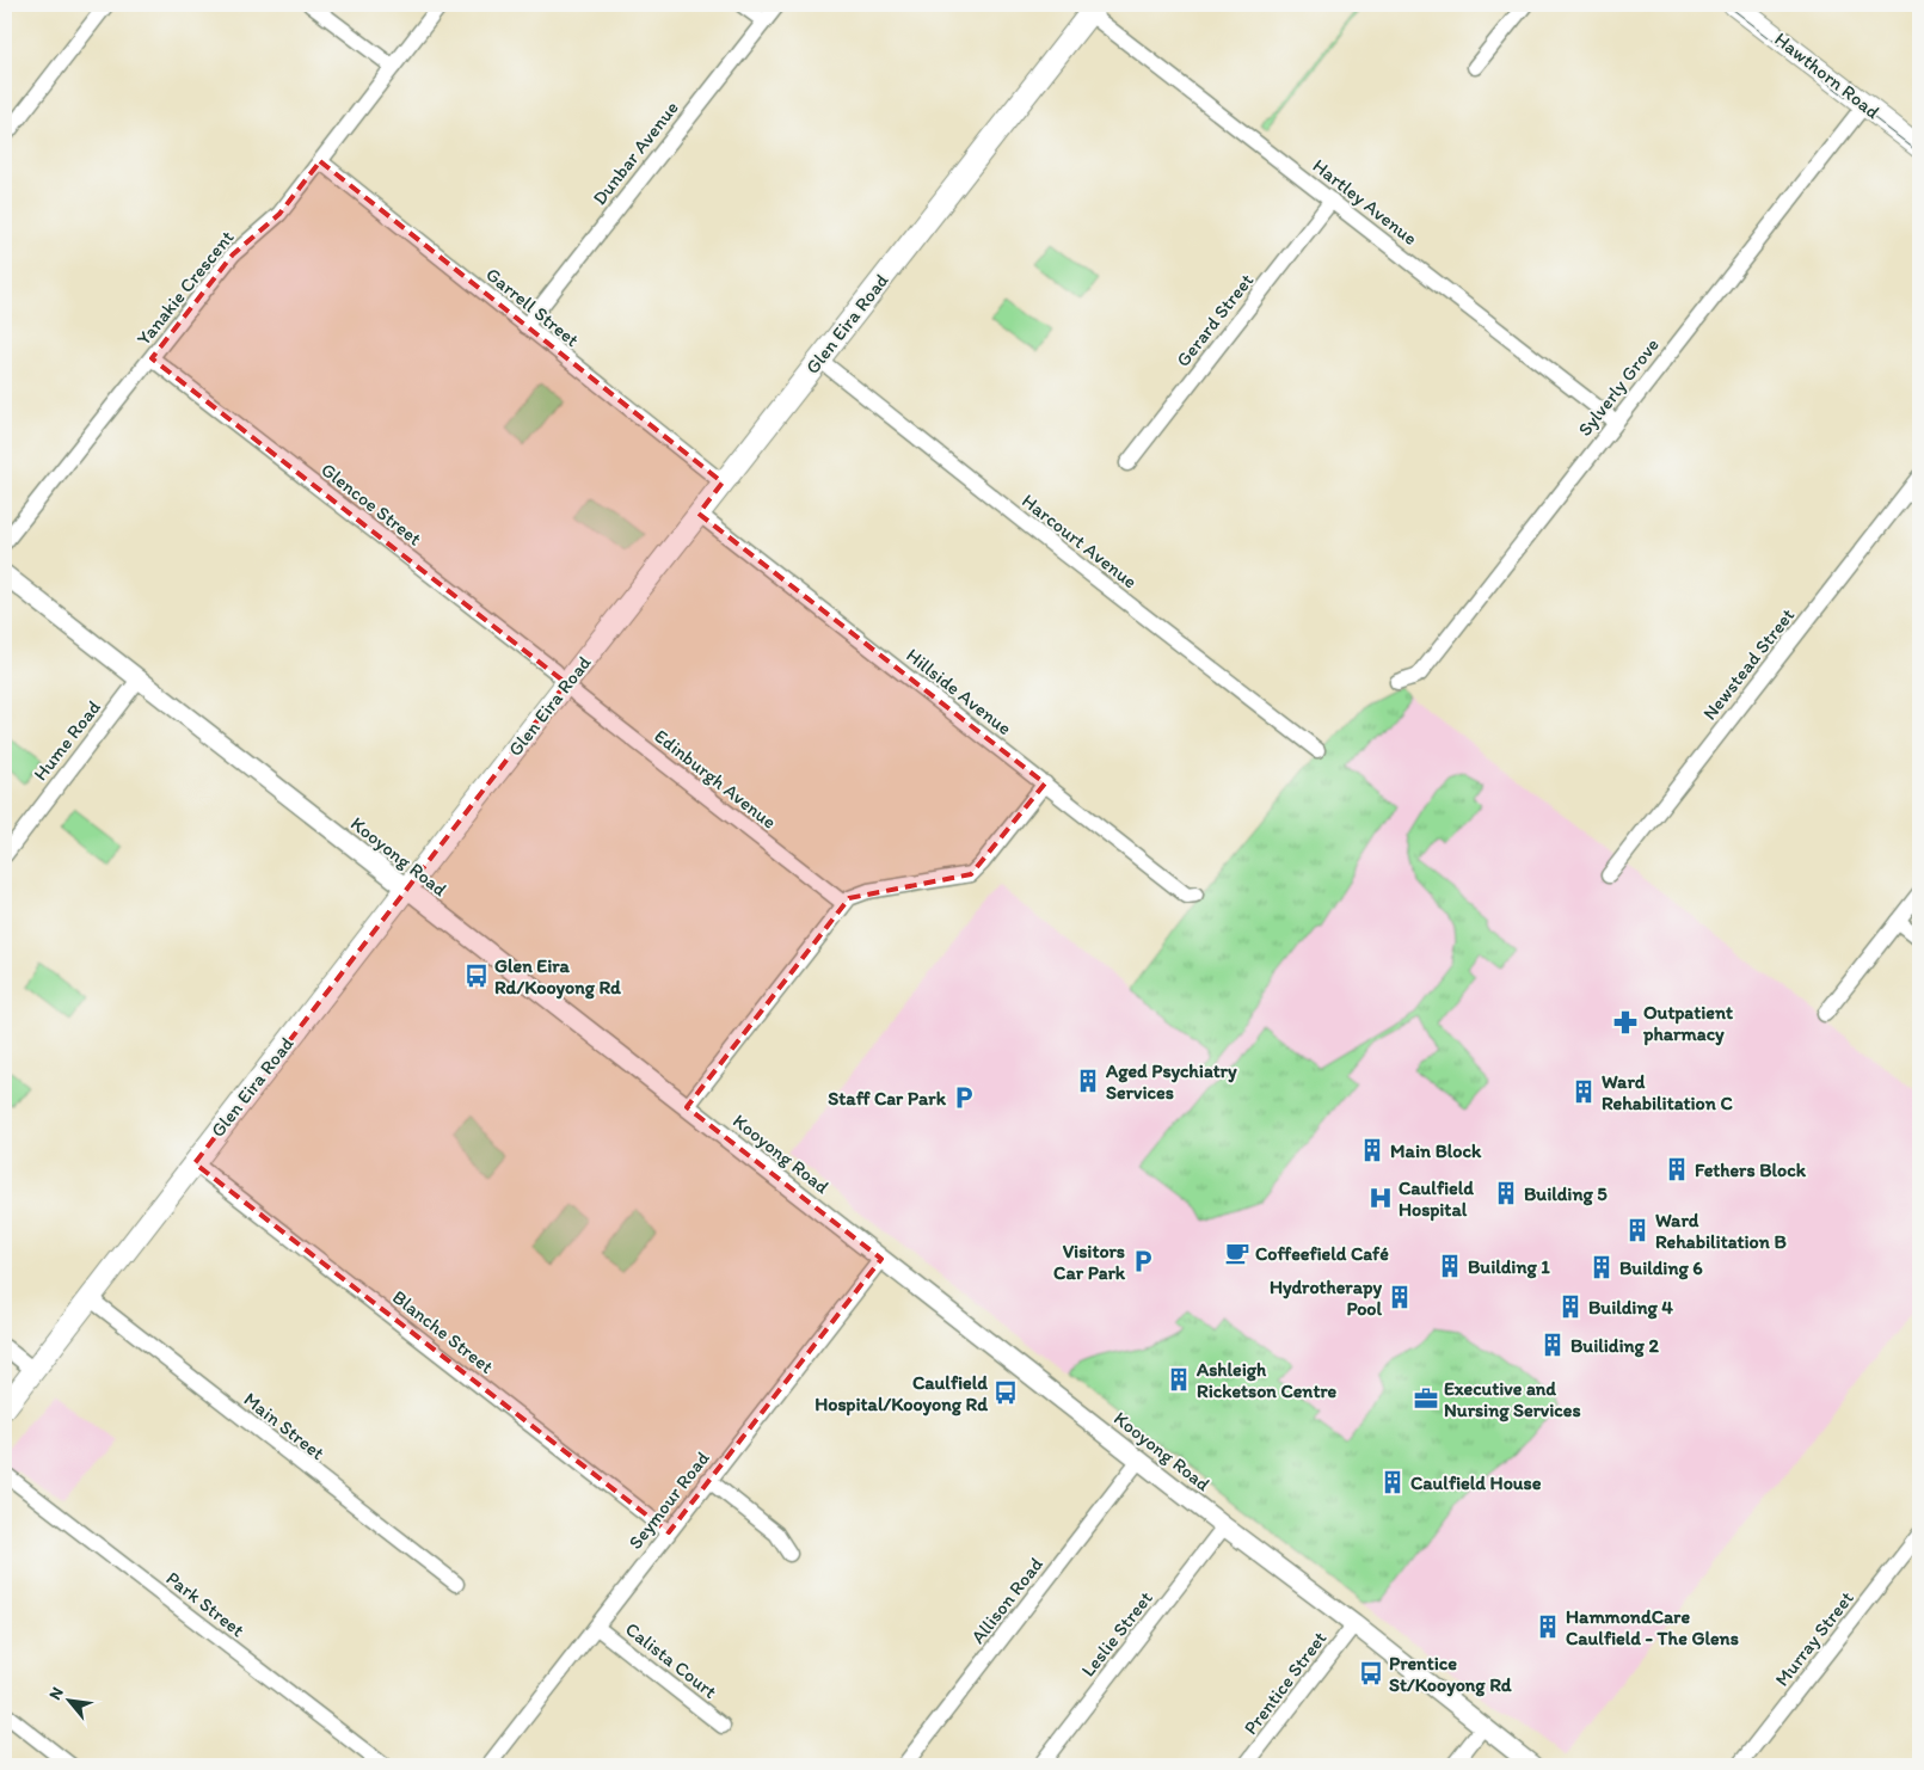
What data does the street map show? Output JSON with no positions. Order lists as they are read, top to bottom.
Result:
{
  "streets": {
    "main road": ["Hawthorn Road", "Glen Eira Road"],
    "street": [
      "Dunbar Avenue",
      "Hartley Avenue",
      "Yanakie Crescent",
      "Garrell Street",
      "Gerard Street",
      "Sylverly Grove",
      "Glencoe Street",
      "Harcourt Avenue",
      "Newstead Street",
      "Hillside Avenue",
      "Hume Road",
      "Edinburgh Avenue",
      "Kooyong Road",
      "Blanche Street",
      "Main Street",
      "Seymour Road",
      "Allison Road",
      "Park Street",
      "Leslie Street",
      "Murray Street",
      "Calista Court",
      "Prentice Street"
    ]
  },
  "crossings": [
    ["Hawthorn Road", "Sylverly Grove"],
    ["Dunbar Avenue", "Garrell Street"],
    ["Hartley Avenue", "Gerard Street"],
    ["Hartley Avenue", "Glen Eira Road"],
    ["Hartley Avenue", "Sylverly Grove"],
    ["Yanakie Crescent", "Garrell Street"],
    ["Yanakie Crescent", "Glencoe Street"],
    ["Garrell Street", "Glen Eira Road"],
    ["Glen Eira Road", "Glencoe Street"],
    ["Glen Eira Road", "Harcourt Avenue"],
    ["Glen Eira Road", "Hillside Avenue"],
    ["Glen Eira Road", "Edinburgh Avenue"],
    ["Glen Eira Road", "Kooyong Road"],
    ["Glen Eira Road", "Blanche Street"],
    ["Glen Eira Road", "Main Street"],
    ["Glencoe Street", "Edinburgh Avenue"],
    ["Hume Road", "Kooyong Road"],
    ["Kooyong Road", "Seymour Road"],
    ["Kooyong Road", "Allison Road"],
    ["Kooyong Road", "Leslie Street"],
    ["Kooyong Road", "Prentice Street"],
    ["Blanche Street", "Seymour Road"],
    ["Seymour Road", "Calista Court"]
  ],
  "places": {
    "bus stop": ["Glen Eira Rd/Kooyong Rd", "Caulfield Hospital/Kooyong Rd", "Prentice St/Kooyong Rd"],
    "pharmacy": ["Outpatient pharmacy"],
    "building": [
      "Aged Psychiatry Services",
      "Ward Rehabilitation C",
      "Main Block",
      "Fethers Block",
      "Building 5",
      "Ward Rehabilitation B",
      "Building 1",
      "Building 6",
      "Hydrotherapy Pool",
      "Building 4",
      "Builiding 2",
      "Ashleigh Ricketson Centre",
      "Caulfield House",
      "HammondCare Caulfield - The Glens"
    ],
    "parking": ["Staff Car Park", "Visitors Car Park"],
    "hospital": ["Caulfield Hospital"],
    "cafe": ["Coffeefield Café"],
    "office": ["Executive and Nursing Services"]
  },
  "north": "top left"
}
